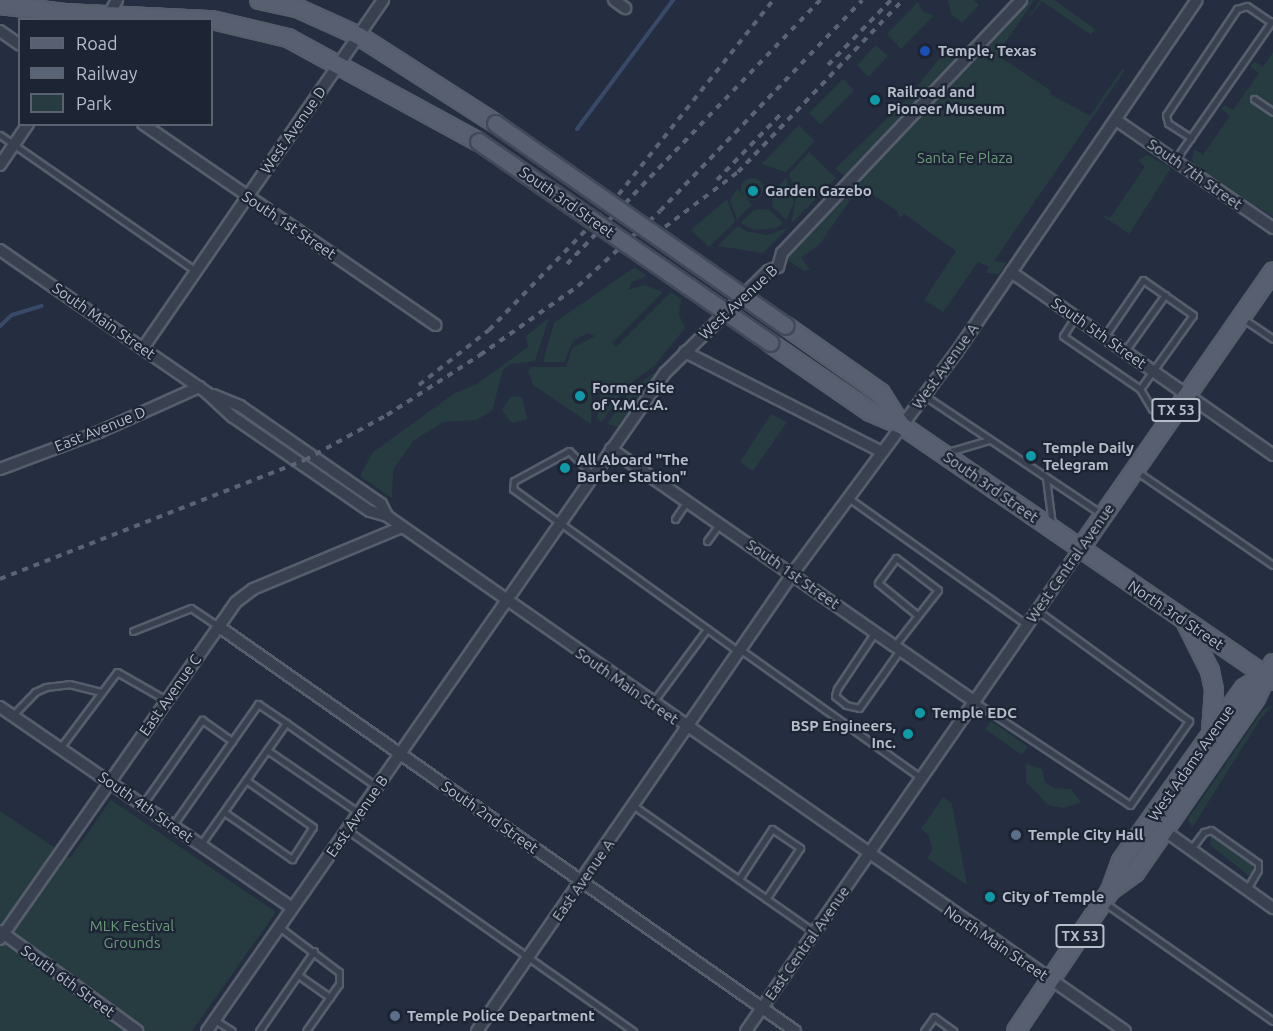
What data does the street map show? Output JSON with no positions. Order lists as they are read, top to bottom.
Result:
{
  "streets": {
    "main road": [
      "South 3rd Street",
      "TX 53",
      "West Central Avenue",
      "North 3rd Street",
      "West Adams Avenue"
    ],
    "street": [
      "West Avenue D",
      "South 7th Street",
      "South 1st Street",
      "West Avenue B",
      "South Main Street",
      "South 5th Street",
      "West Avenue A",
      "East Avenue D",
      "East Avenue C",
      "South 4th Street",
      "East Avenue B",
      "South 2nd Street",
      "East Avenue A",
      "East Central Avenue",
      "North Main Street",
      "South 6th Street"
    ]
  },
  "crossings": [
    ["West Avenue D", "South 3rd Street"],
    ["West Avenue D", "South 1st Street"],
    ["West Avenue D", "South Main Street"],
    ["South 7th Street", "West Avenue A"],
    ["South 3rd Street", "West Avenue A"],
    ["South 3rd Street", "West Central Avenue"],
    ["South 3rd Street", "North 3rd Street"],
    ["South 1st Street", "West Avenue B"],
    ["South 1st Street", "West Avenue A"],
    ["South 1st Street", "West Central Avenue"],
    ["West Avenue B", "South Main Street"],
    ["West Avenue B", "East Avenue B"],
    ["South Main Street", "West Avenue A"],
    ["South Main Street", "East Avenue D"],
    ["South Main Street", "West Central Avenue"],
    ["South Main Street", "East Avenue C"],
    ["South Main Street", "East Avenue B"],
    ["South Main Street", "East Avenue A"],
    ["South Main Street", "East Central Avenue"],
    ["South Main Street", "North Main Street"],
    ["South 5th Street", "West Avenue A"],
    ["South 5th Street", "West Central Avenue"],
    ["West Avenue A", "East Avenue A"],
    ["TX 53", "West Adams Avenue"],
    ["TX 53", "North Main Street"],
    ["West Central Avenue", "North 3rd Street"],
    ["West Central Avenue", "East Central Avenue"],
    ["West Central Avenue", "North Main Street"],
    ["North 3rd Street", "West Adams Avenue"],
    ["East Avenue C", "South 4th Street"],
    ["East Avenue C", "South 2nd Street"],
    ["East Avenue C", "South 6th Street"],
    ["West Adams Avenue", "North Main Street"],
    ["South 4th Street", "East Avenue B"],
    ["East Avenue B", "South 2nd Street"],
    ["South 2nd Street", "East Avenue A"],
    ["South 2nd Street", "East Central Avenue"],
    ["East Central Avenue", "North Main Street"]
  ],
  "parks": ["Santa Fe Plaza", "MLK Festival Grounds"],
  "places": [
    "Temple, Texas",
    "Railroad and Pioneer Museum",
    "Garden Gazebo",
    "Former Site of Y.M.C.A.",
    "Temple Daily Telegram",
    "All Aboard \"The Barber Station\"",
    "Temple EDC",
    "BSP Engineers, Inc.",
    "Temple City Hall",
    "City of Temple",
    "Temple Police Department"
  ],
  "legend": ["Road", "Railway", "Park"]
}
